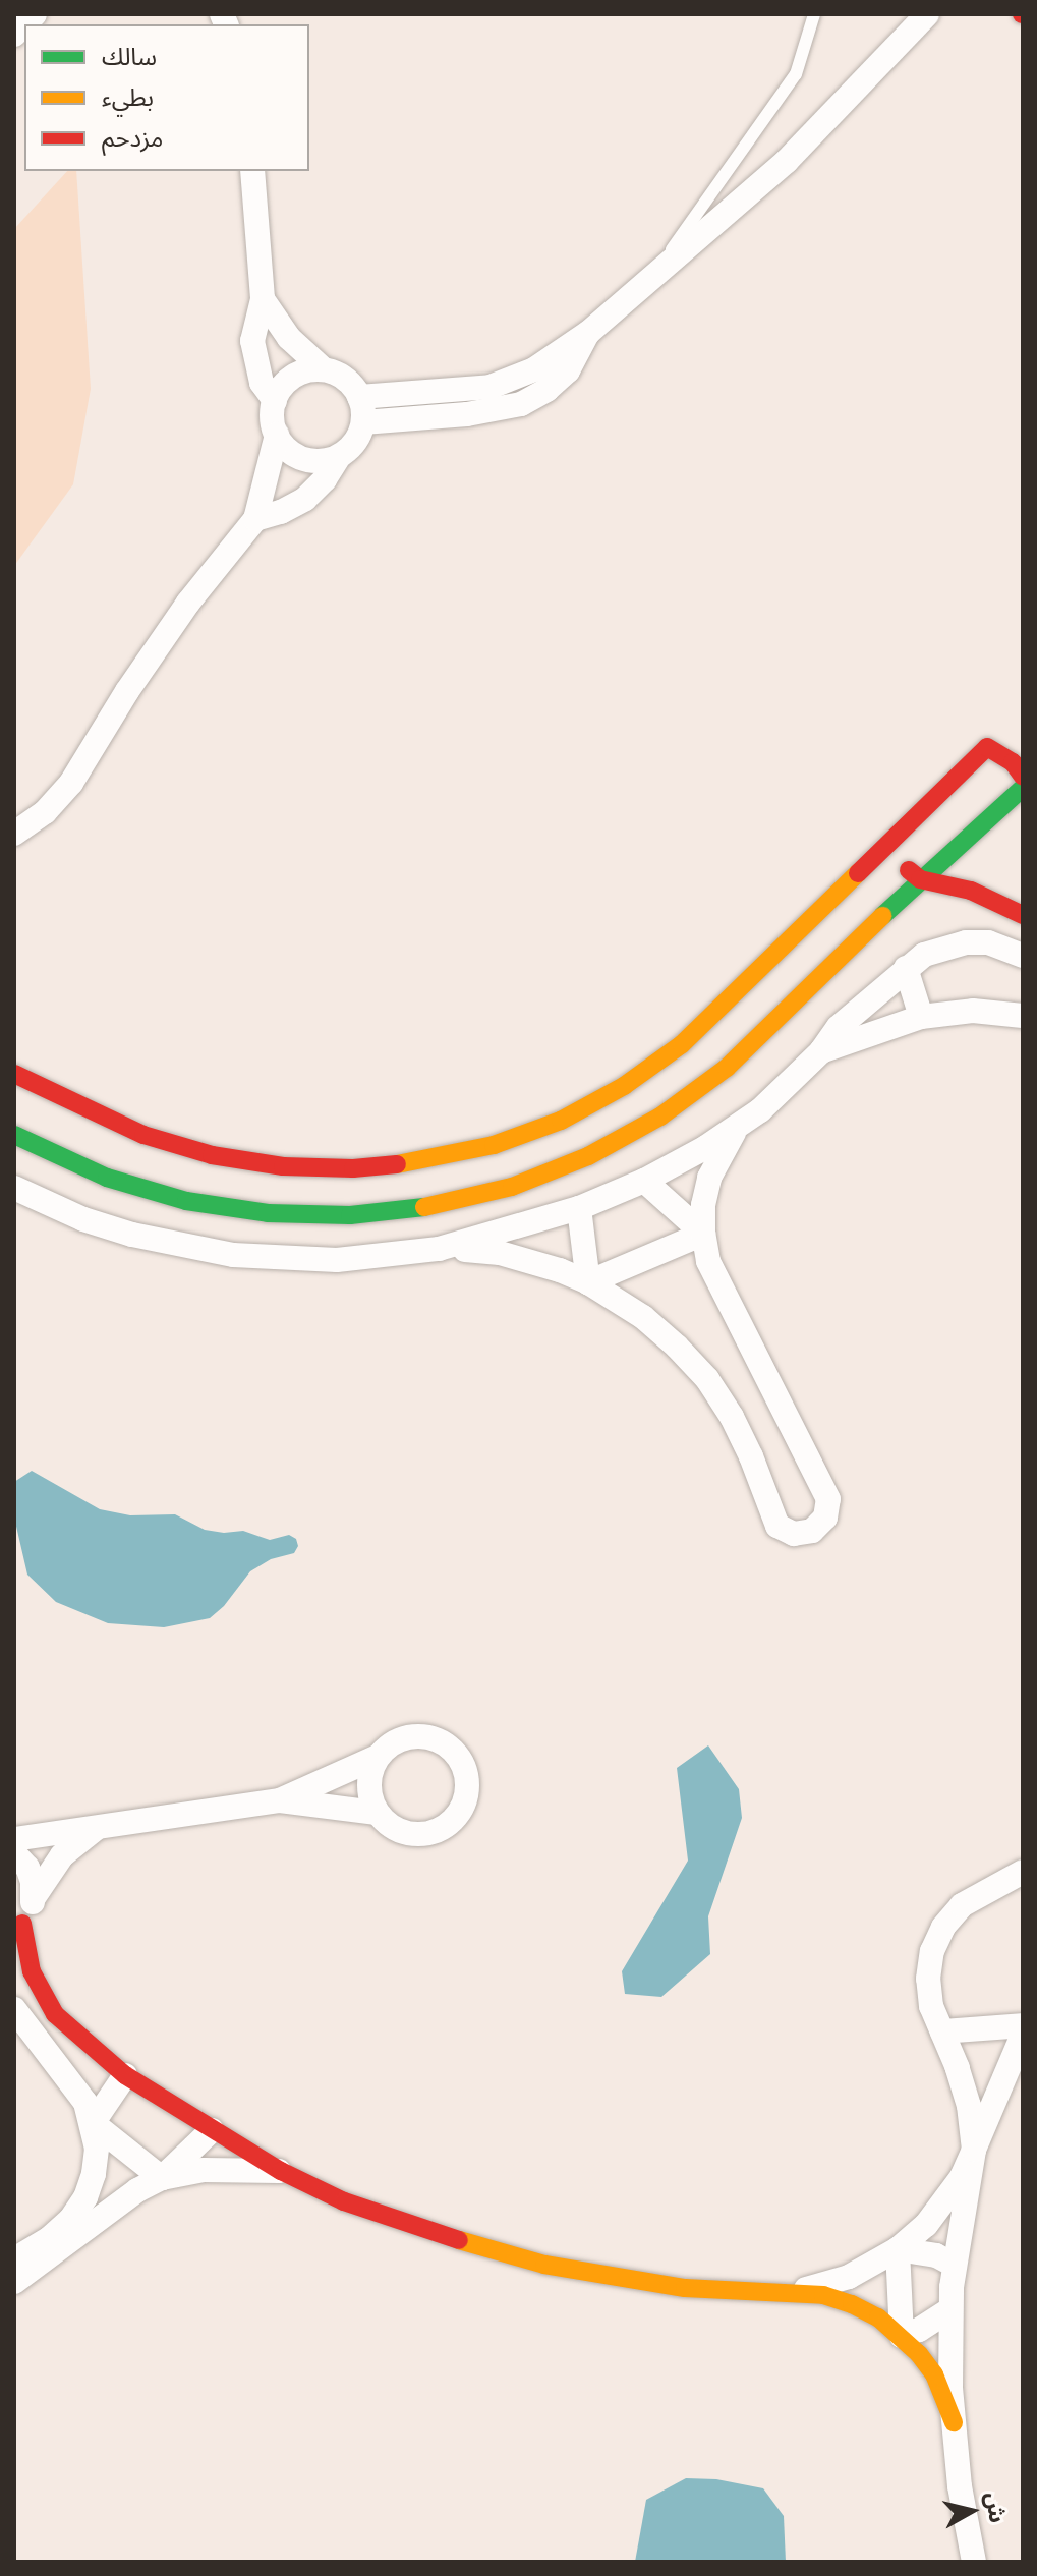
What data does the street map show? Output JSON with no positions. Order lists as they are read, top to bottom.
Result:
{
  "legend": ["سالك", "بطيء", "مزدحم"],
  "north": "right"
}
